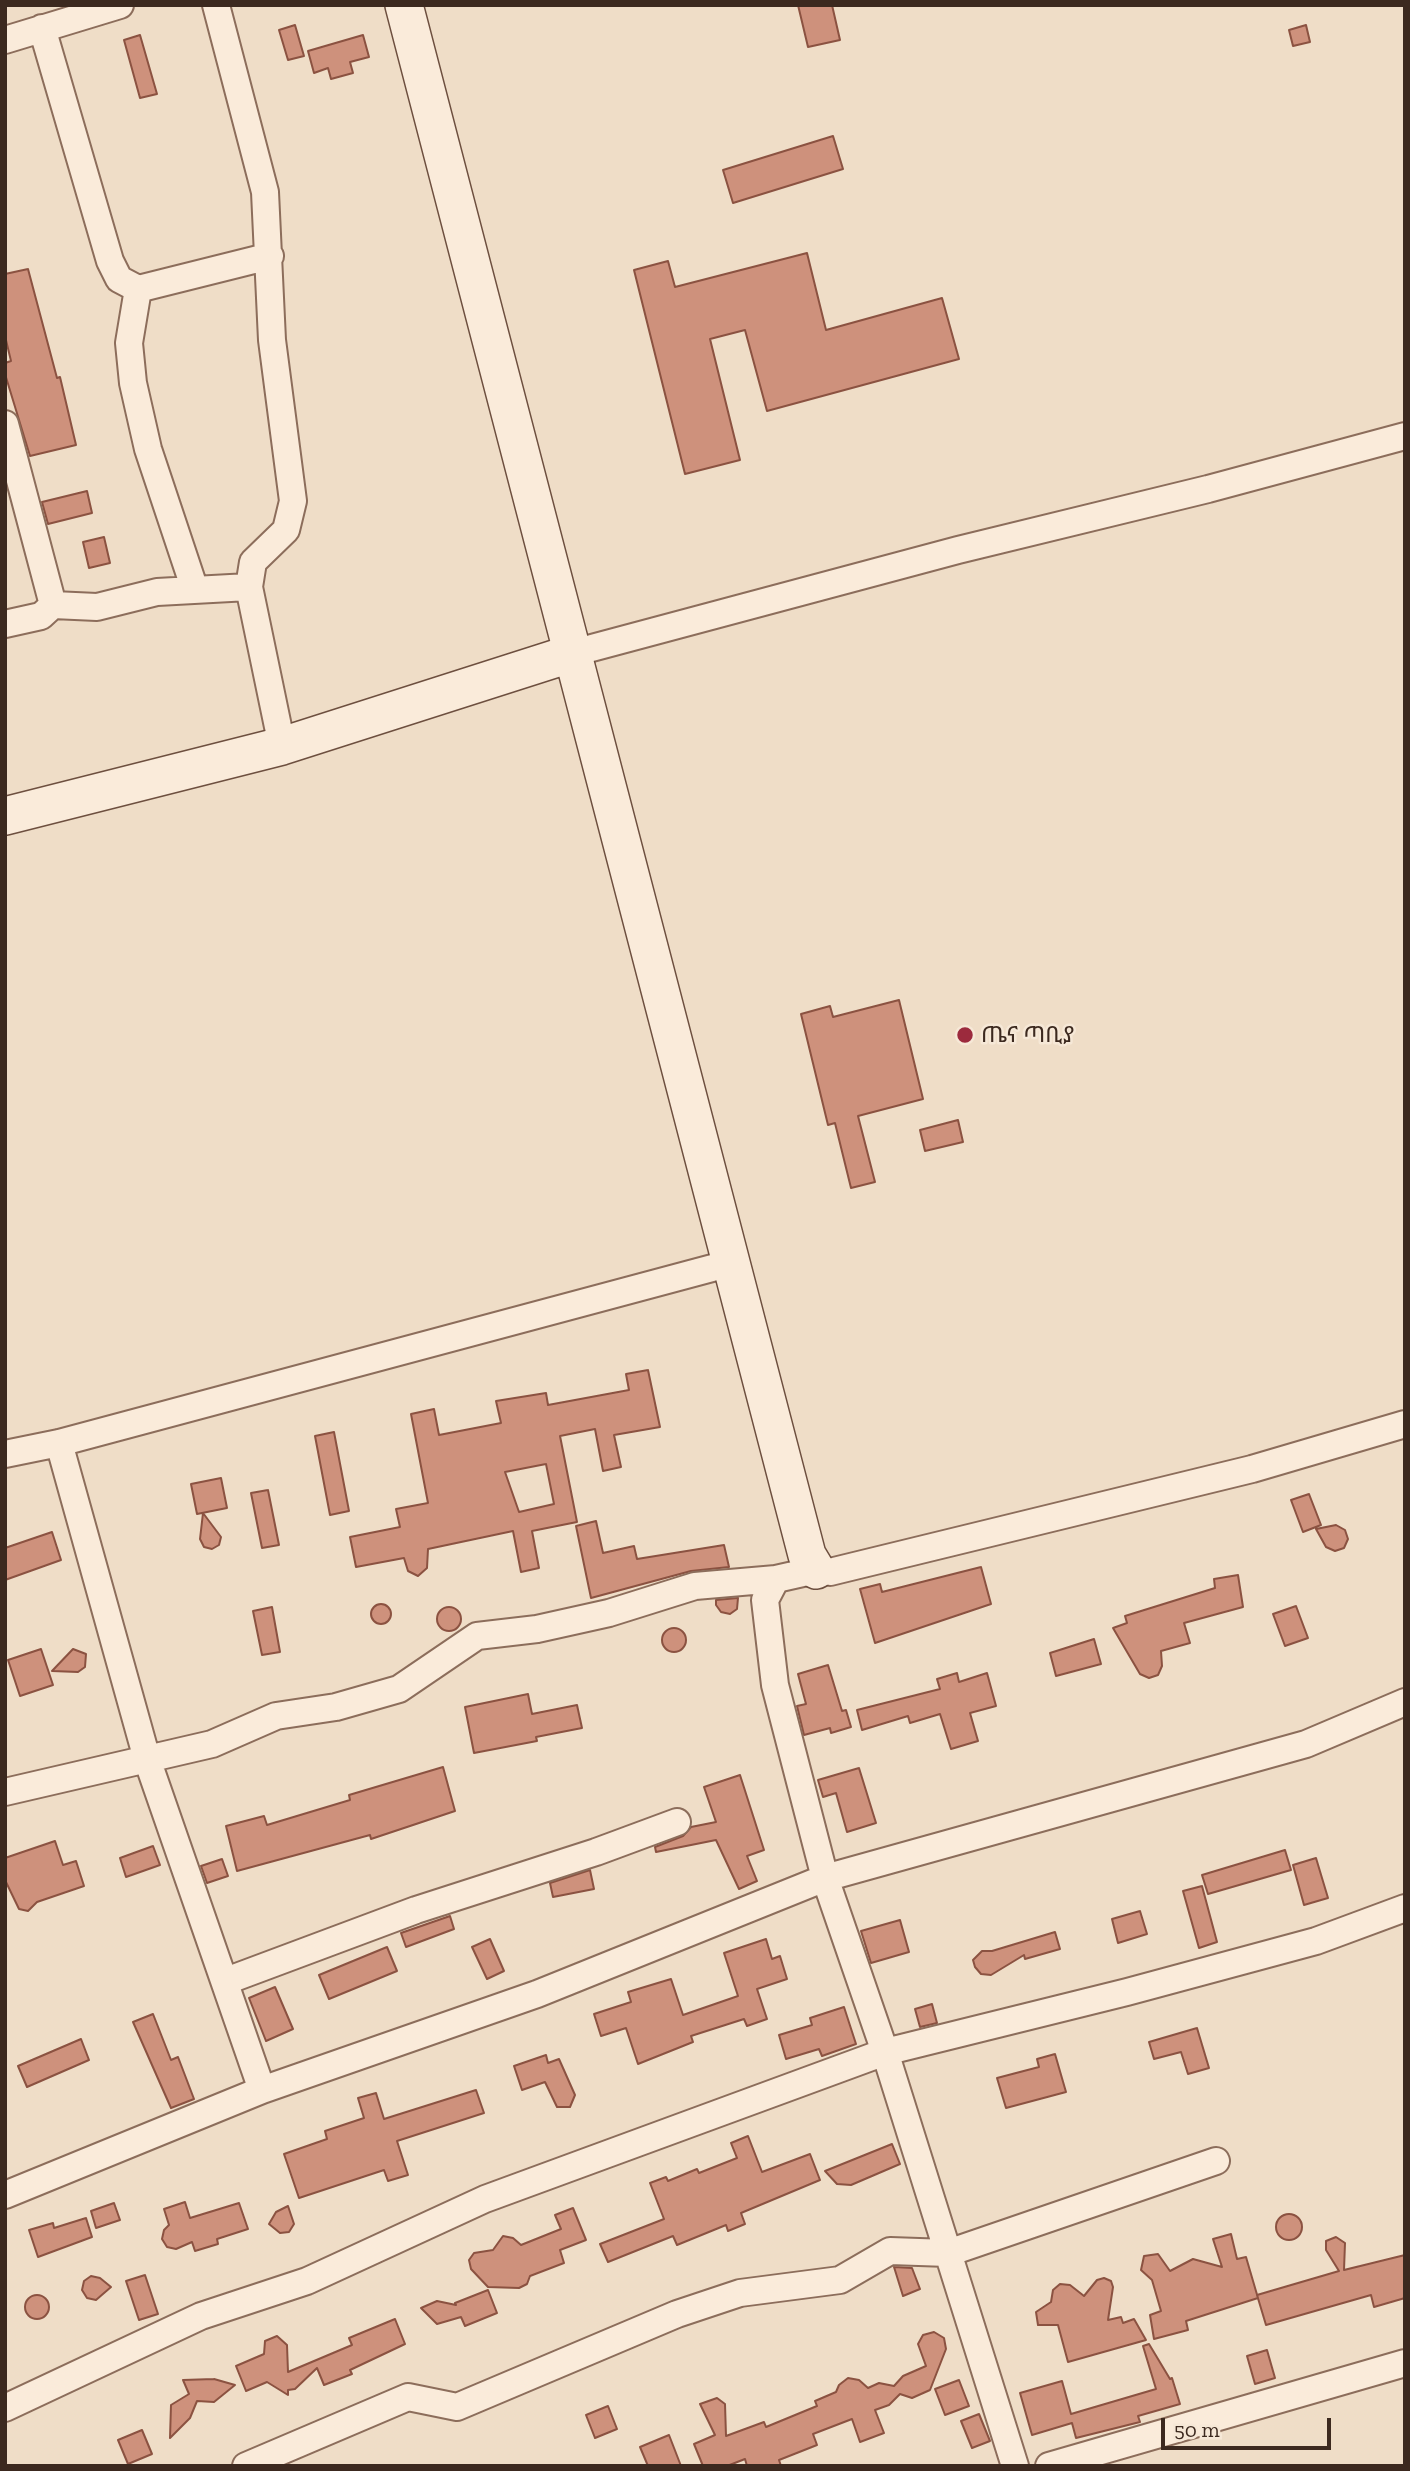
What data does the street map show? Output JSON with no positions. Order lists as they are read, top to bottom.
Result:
{
  "places": ["ጤና ጣቢያ"],
  "scale_bar": "50 m"
}
